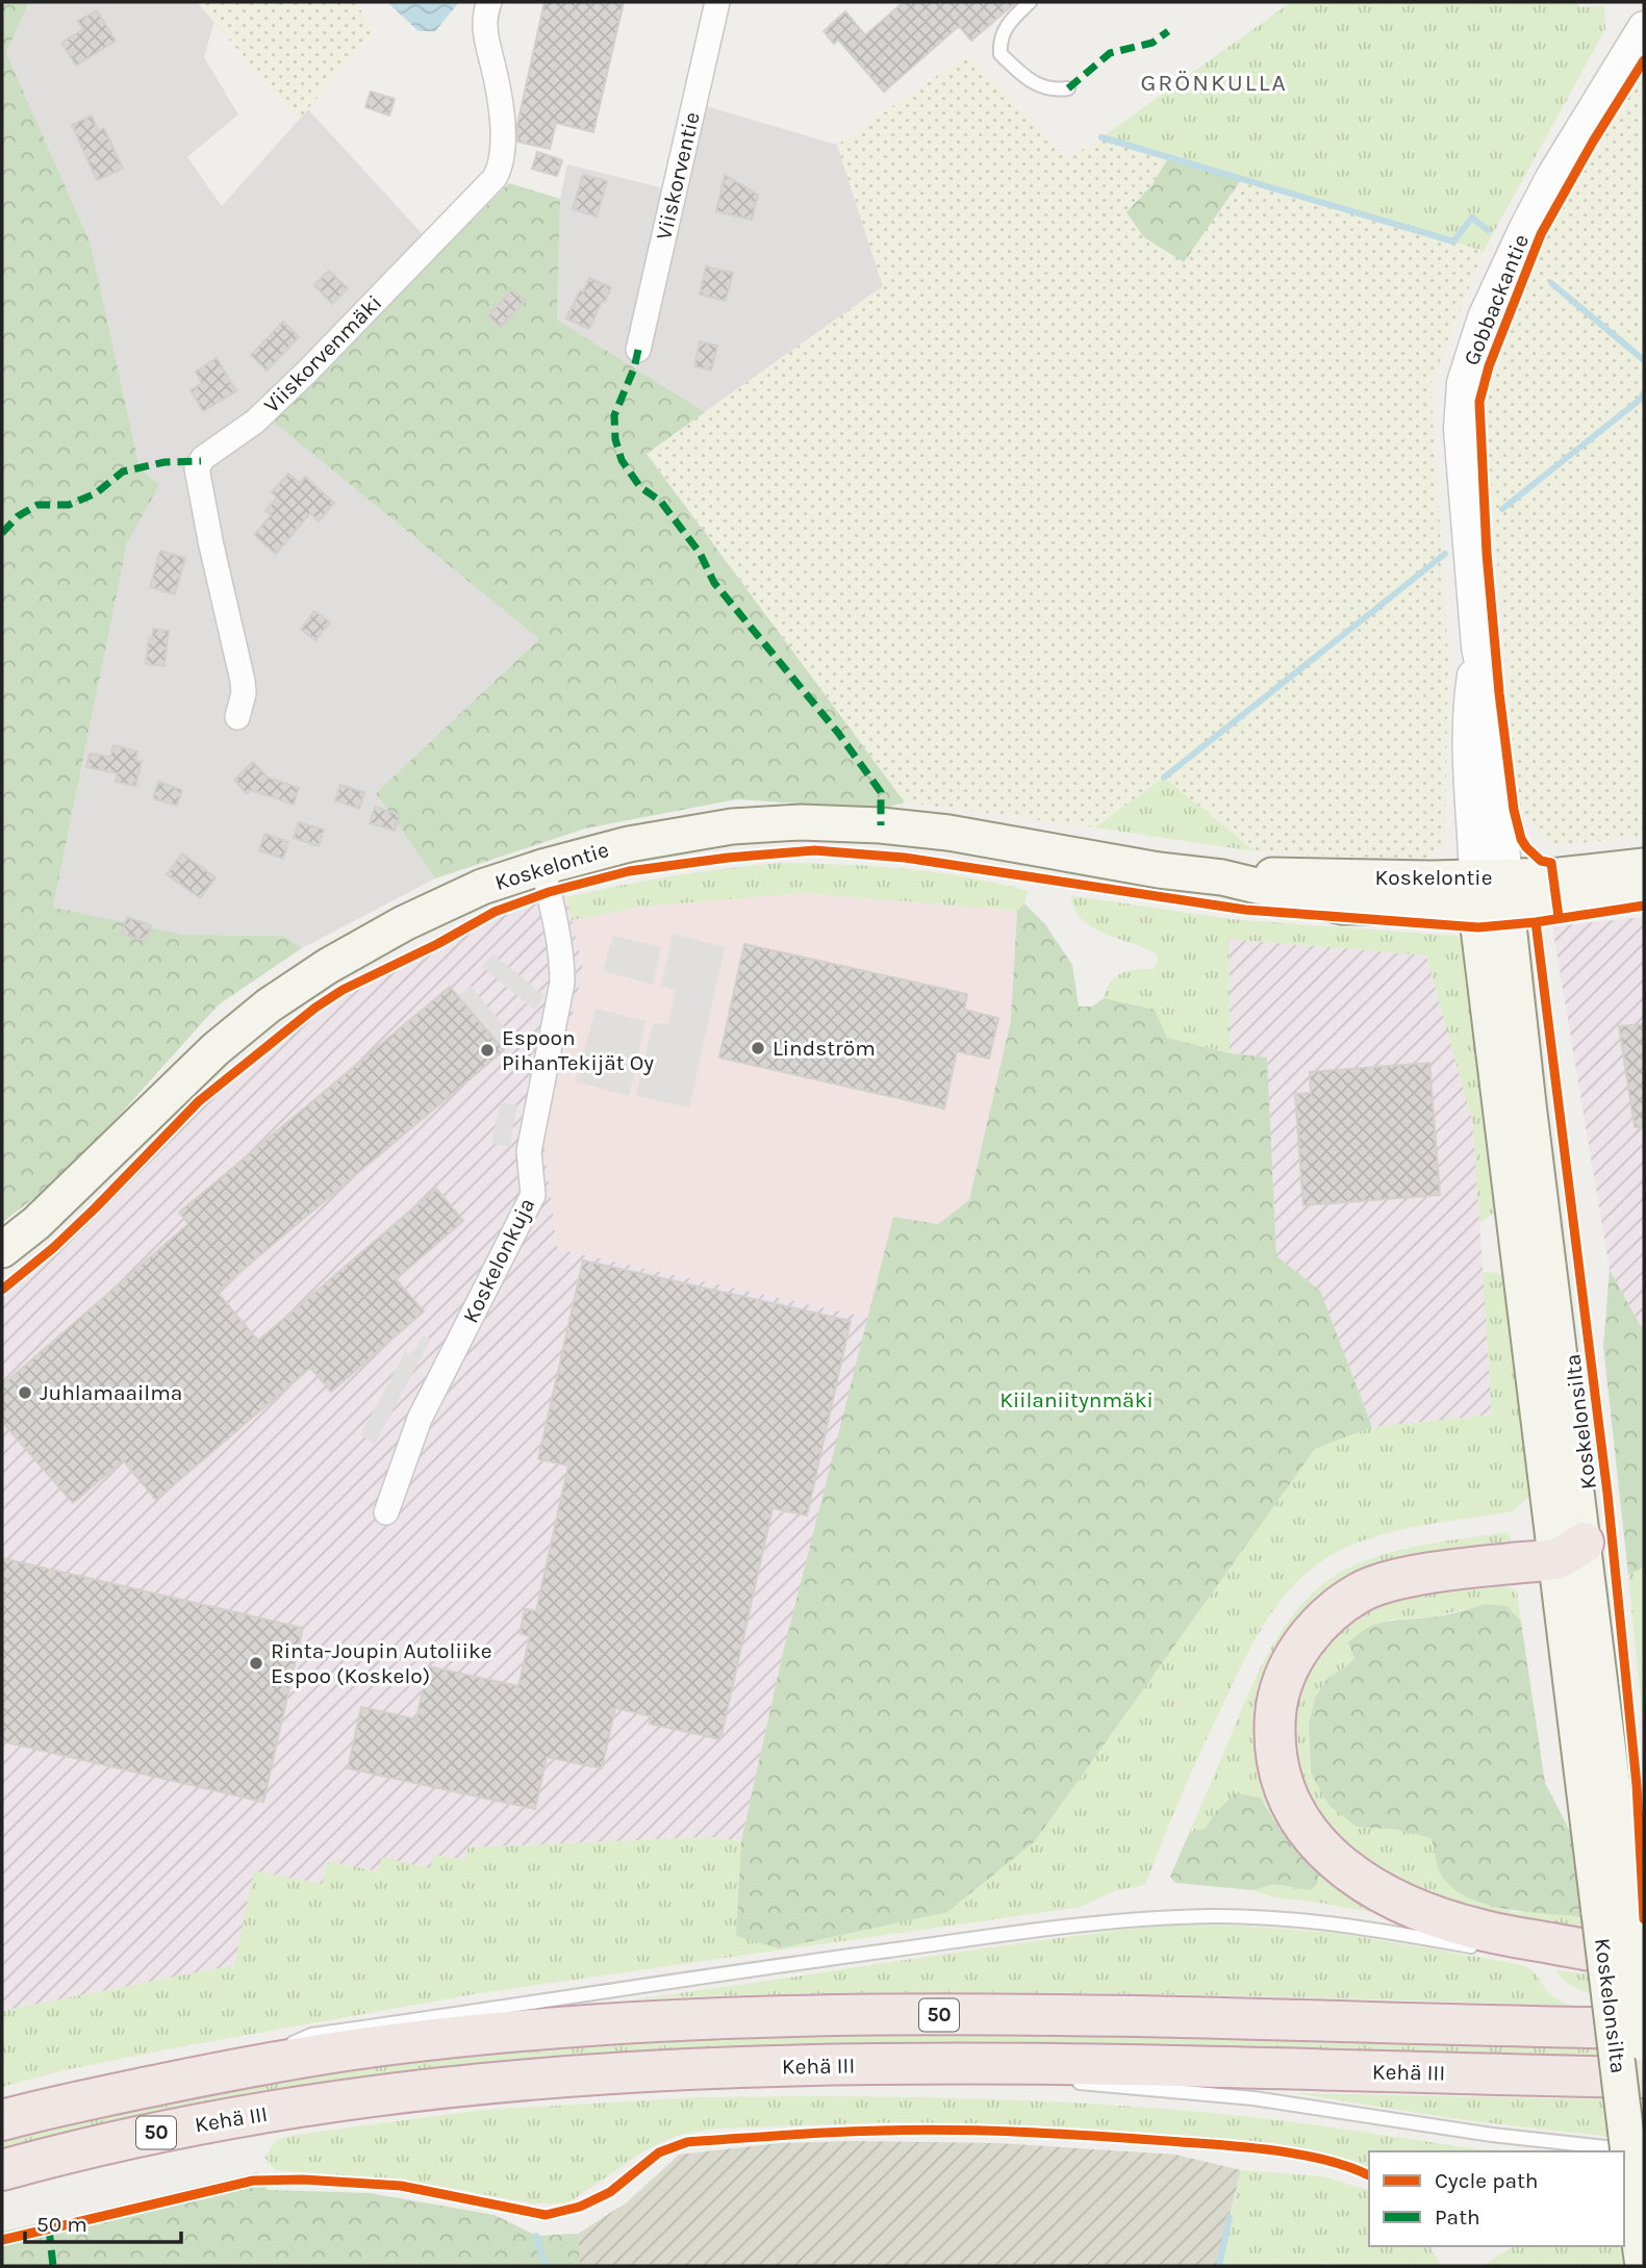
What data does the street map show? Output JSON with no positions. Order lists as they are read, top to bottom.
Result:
{
  "streets": {
    "highway": ["50", "Kehä III"],
    "main road": ["Koskelontie", "Koskelonsilta"],
    "street": [
      "Viiskorventie",
      "Gobbackantie",
      "Viiskorvenmäki",
      "Koskelonkuja"
    ]
  },
  "crossings": [
    ["Gobbackantie", "Koskelontie"],
    ["Gobbackantie", "Koskelonsilta"],
    ["Koskelontie", "Koskelonkuja"],
    ["Koskelontie", "Koskelonsilta"]
  ],
  "districts": ["GRÖNKULLA"],
  "parks": ["Kiilaniitynmäki"],
  "places": [
    "Lindström",
    "Espoon PihanTekijät Oy",
    "Juhlamaailma",
    "Rinta-Joupin Autoliike Espoo (Koskelo)"
  ],
  "legend": ["Cycle path", "Path"],
  "scale_bar": "50 m"
}
